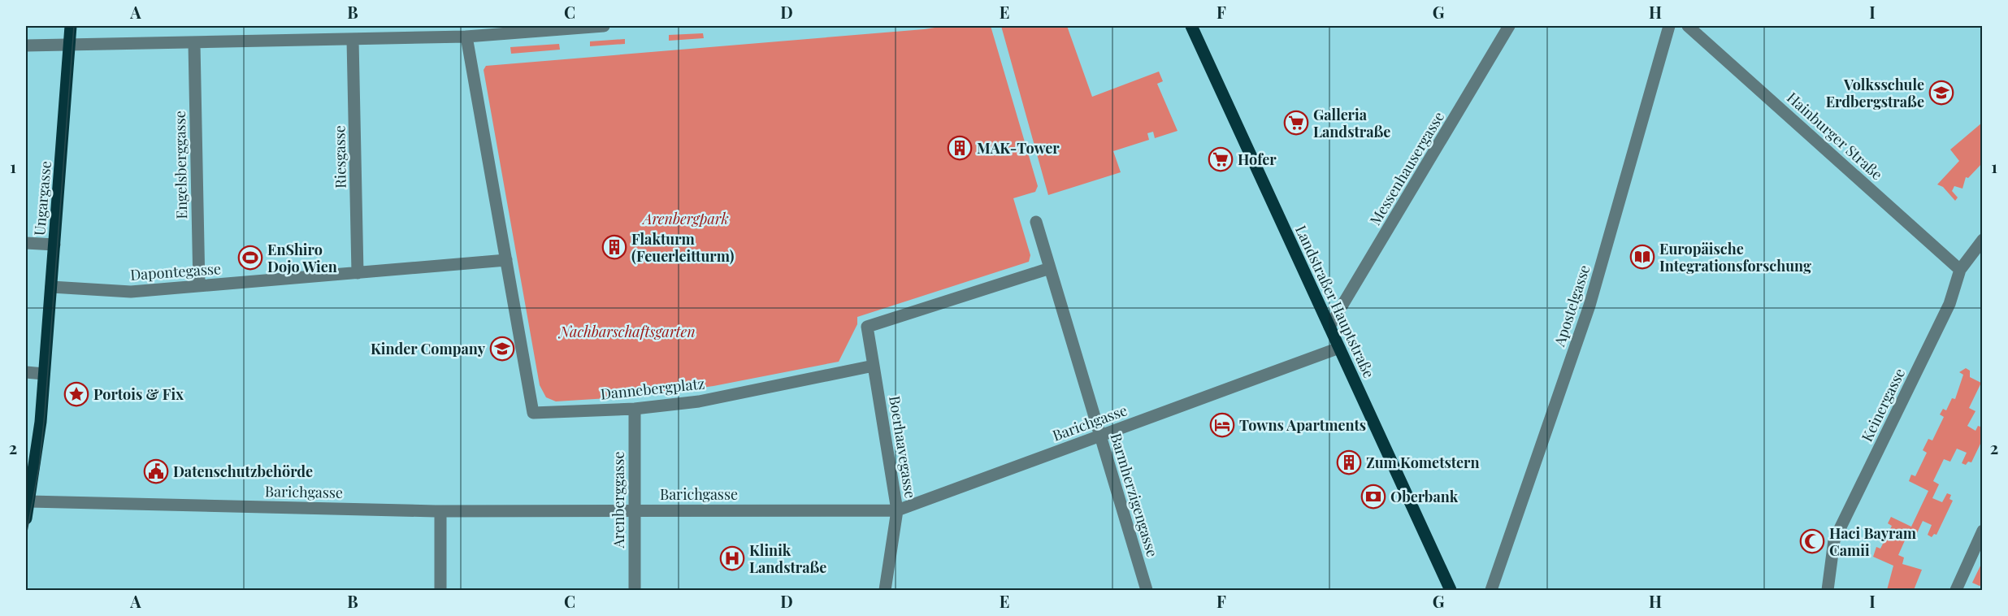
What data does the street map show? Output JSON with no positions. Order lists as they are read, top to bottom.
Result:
{
  "streets": {
    "main road": ["Ungargasse", "Landstraßer Hauptstraße"],
    "street": [
      "Hainburger Straße",
      "Riesgasse",
      "Engelsberggasse",
      "Messenhausergasse",
      "Dapontegasse",
      "Apostelgasse",
      "Dannebergplatz",
      "Keinergasse",
      "Barichgasse",
      "Boerhaavegasse",
      "Barmherzigengasse",
      "Arenberggasse"
    ]
  },
  "crossings": [
    ["Hainburger Straße", "Keinergasse"],
    ["Riesgasse", "Dapontegasse"],
    ["Engelsberggasse", "Dapontegasse"],
    ["Messenhausergasse", "Landstraßer Hauptstraße"],
    ["Ungargasse", "Dapontegasse"],
    ["Ungargasse", "Barichgasse"],
    ["Dapontegasse", "Dannebergplatz"],
    ["Landstraßer Hauptstraße", "Barichgasse"],
    ["Dannebergplatz", "Boerhaavegasse"],
    ["Dannebergplatz", "Arenberggasse"],
    ["Barichgasse", "Boerhaavegasse"],
    ["Barichgasse", "Barmherzigengasse"],
    ["Barichgasse", "Arenberggasse"]
  ],
  "parks": ["Arenbergpark", "Nachbarschaftsgarten"],
  "places": {
    "school or university": ["Volksschule Erdbergstraße", "Kinder Company"],
    "supermarket": ["Galleria Landstraße", "Hofer"],
    "building": ["MAK-Tower", "Flakturm (Feuerleitturm)", "Zum Kometstern"],
    "library": ["Europäische Integrationsforschung"],
    "sports": ["EnShiro Dojo Wien"],
    "place": ["Portois & Fix"],
    "hotel": ["Towns Apartments"],
    "public building": ["Datenschutzbehörde"],
    "bank": ["Oberbank"],
    "mosque": ["Haci Bayram Camii"],
    "hospital": ["Klinik Landstraße"]
  },
  "grid": {
    "columns": [
      "A",
      "B",
      "C",
      "D",
      "E",
      "F",
      "G",
      "H",
      "I"
    ],
    "rows": ["1", "2"]
  }
}
